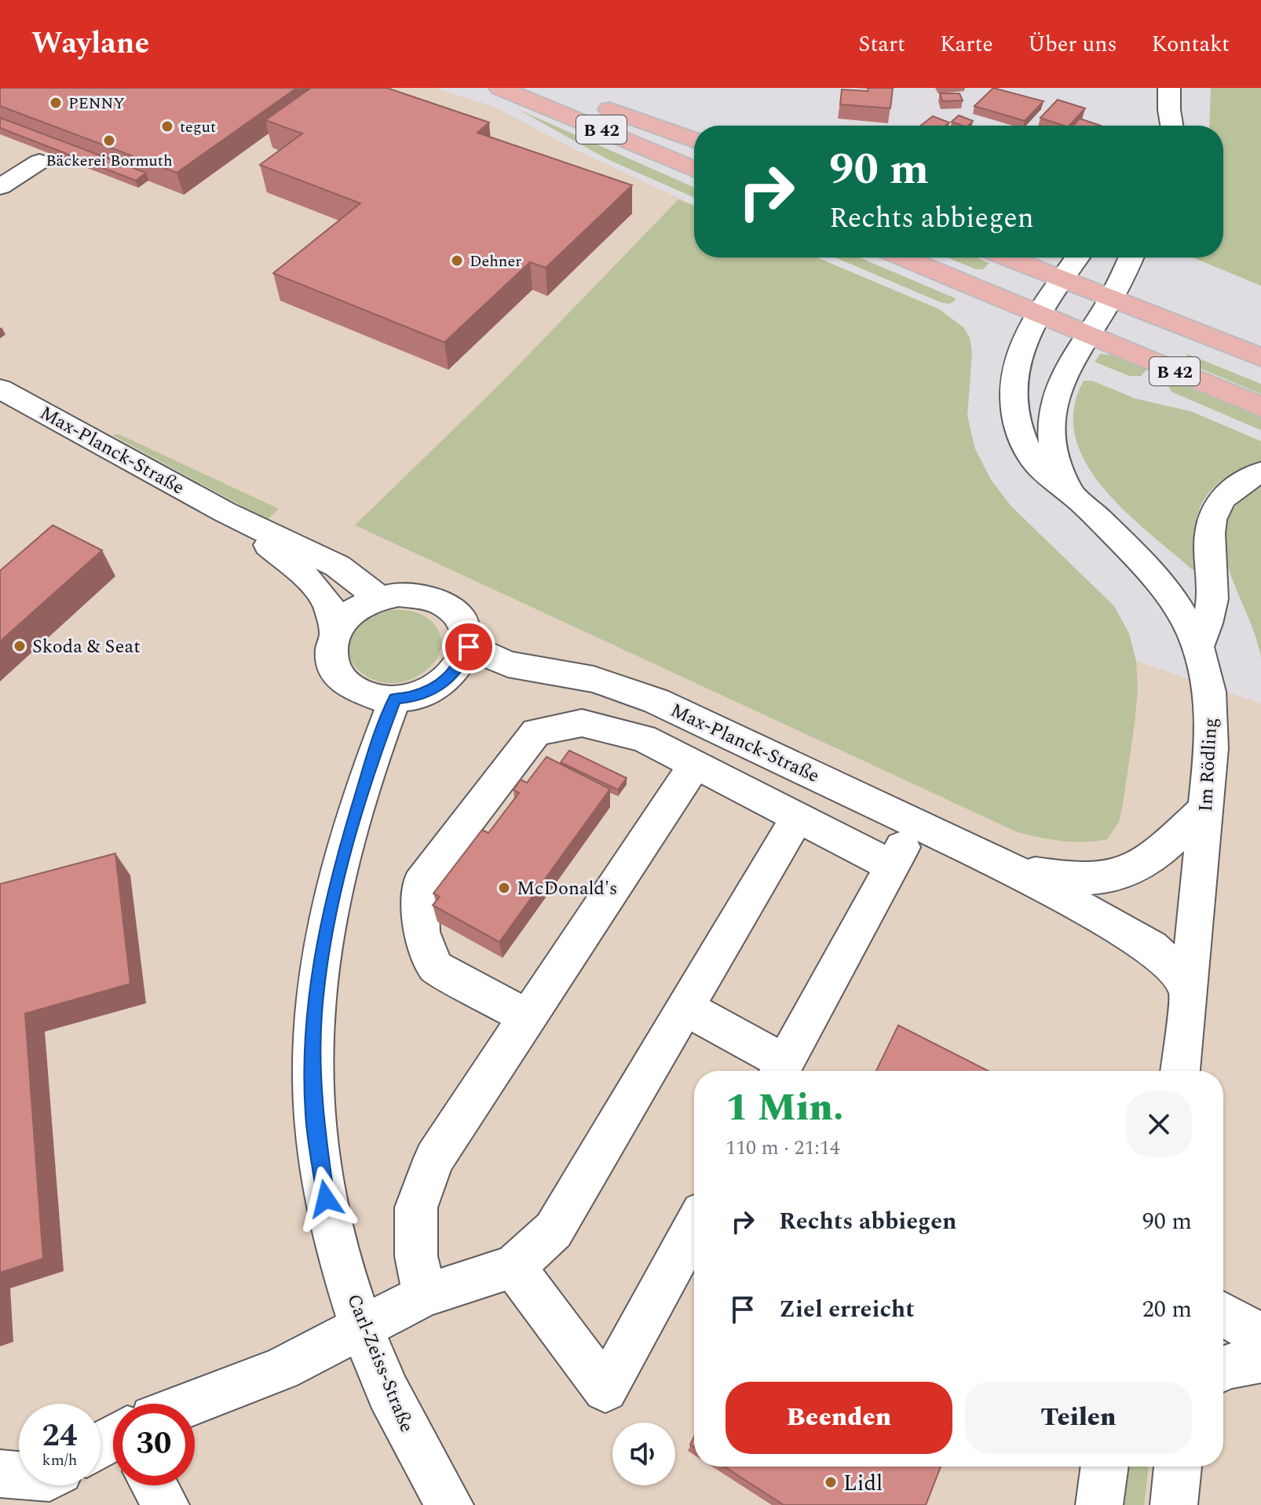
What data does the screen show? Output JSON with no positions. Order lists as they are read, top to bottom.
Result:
{
  "streets": {
    "main road": ["B 42"],
    "street": ["Max-Planck-Straße", "Im Rödling", "Carl-Zeiss-Straße"]
  },
  "crossings": [
    ["B 42", "Im Rödling"],
    ["Max-Planck-Straße", "Im Rödling"],
    ["Max-Planck-Straße", "Carl-Zeiss-Straße"]
  ],
  "places": [
    "PENNY",
    "tegut",
    "Bäckerei Bormuth",
    "Dehner",
    "Skoda & Seat",
    "McDonald's",
    "Lidl"
  ],
  "page": {
    "header": "Waylane",
    "nav": [
      "Start",
      "Karte",
      "Über uns",
      "Kontakt"
    ],
    "turn": ["90 m", "Rechts abbiegen"],
    "heading": ["1 Min.", "110 m · 21:14"],
    "list": [
      {
        "name": "Rechts abbiegen",
        "value": "90 m"
      },
      {
        "name": "Ziel erreicht",
        "value": "20 m"
      }
    ],
    "buttons": ["Beenden", "Teilen"],
    "speed": "24 km/h",
    "limit": "30"
  }
}
